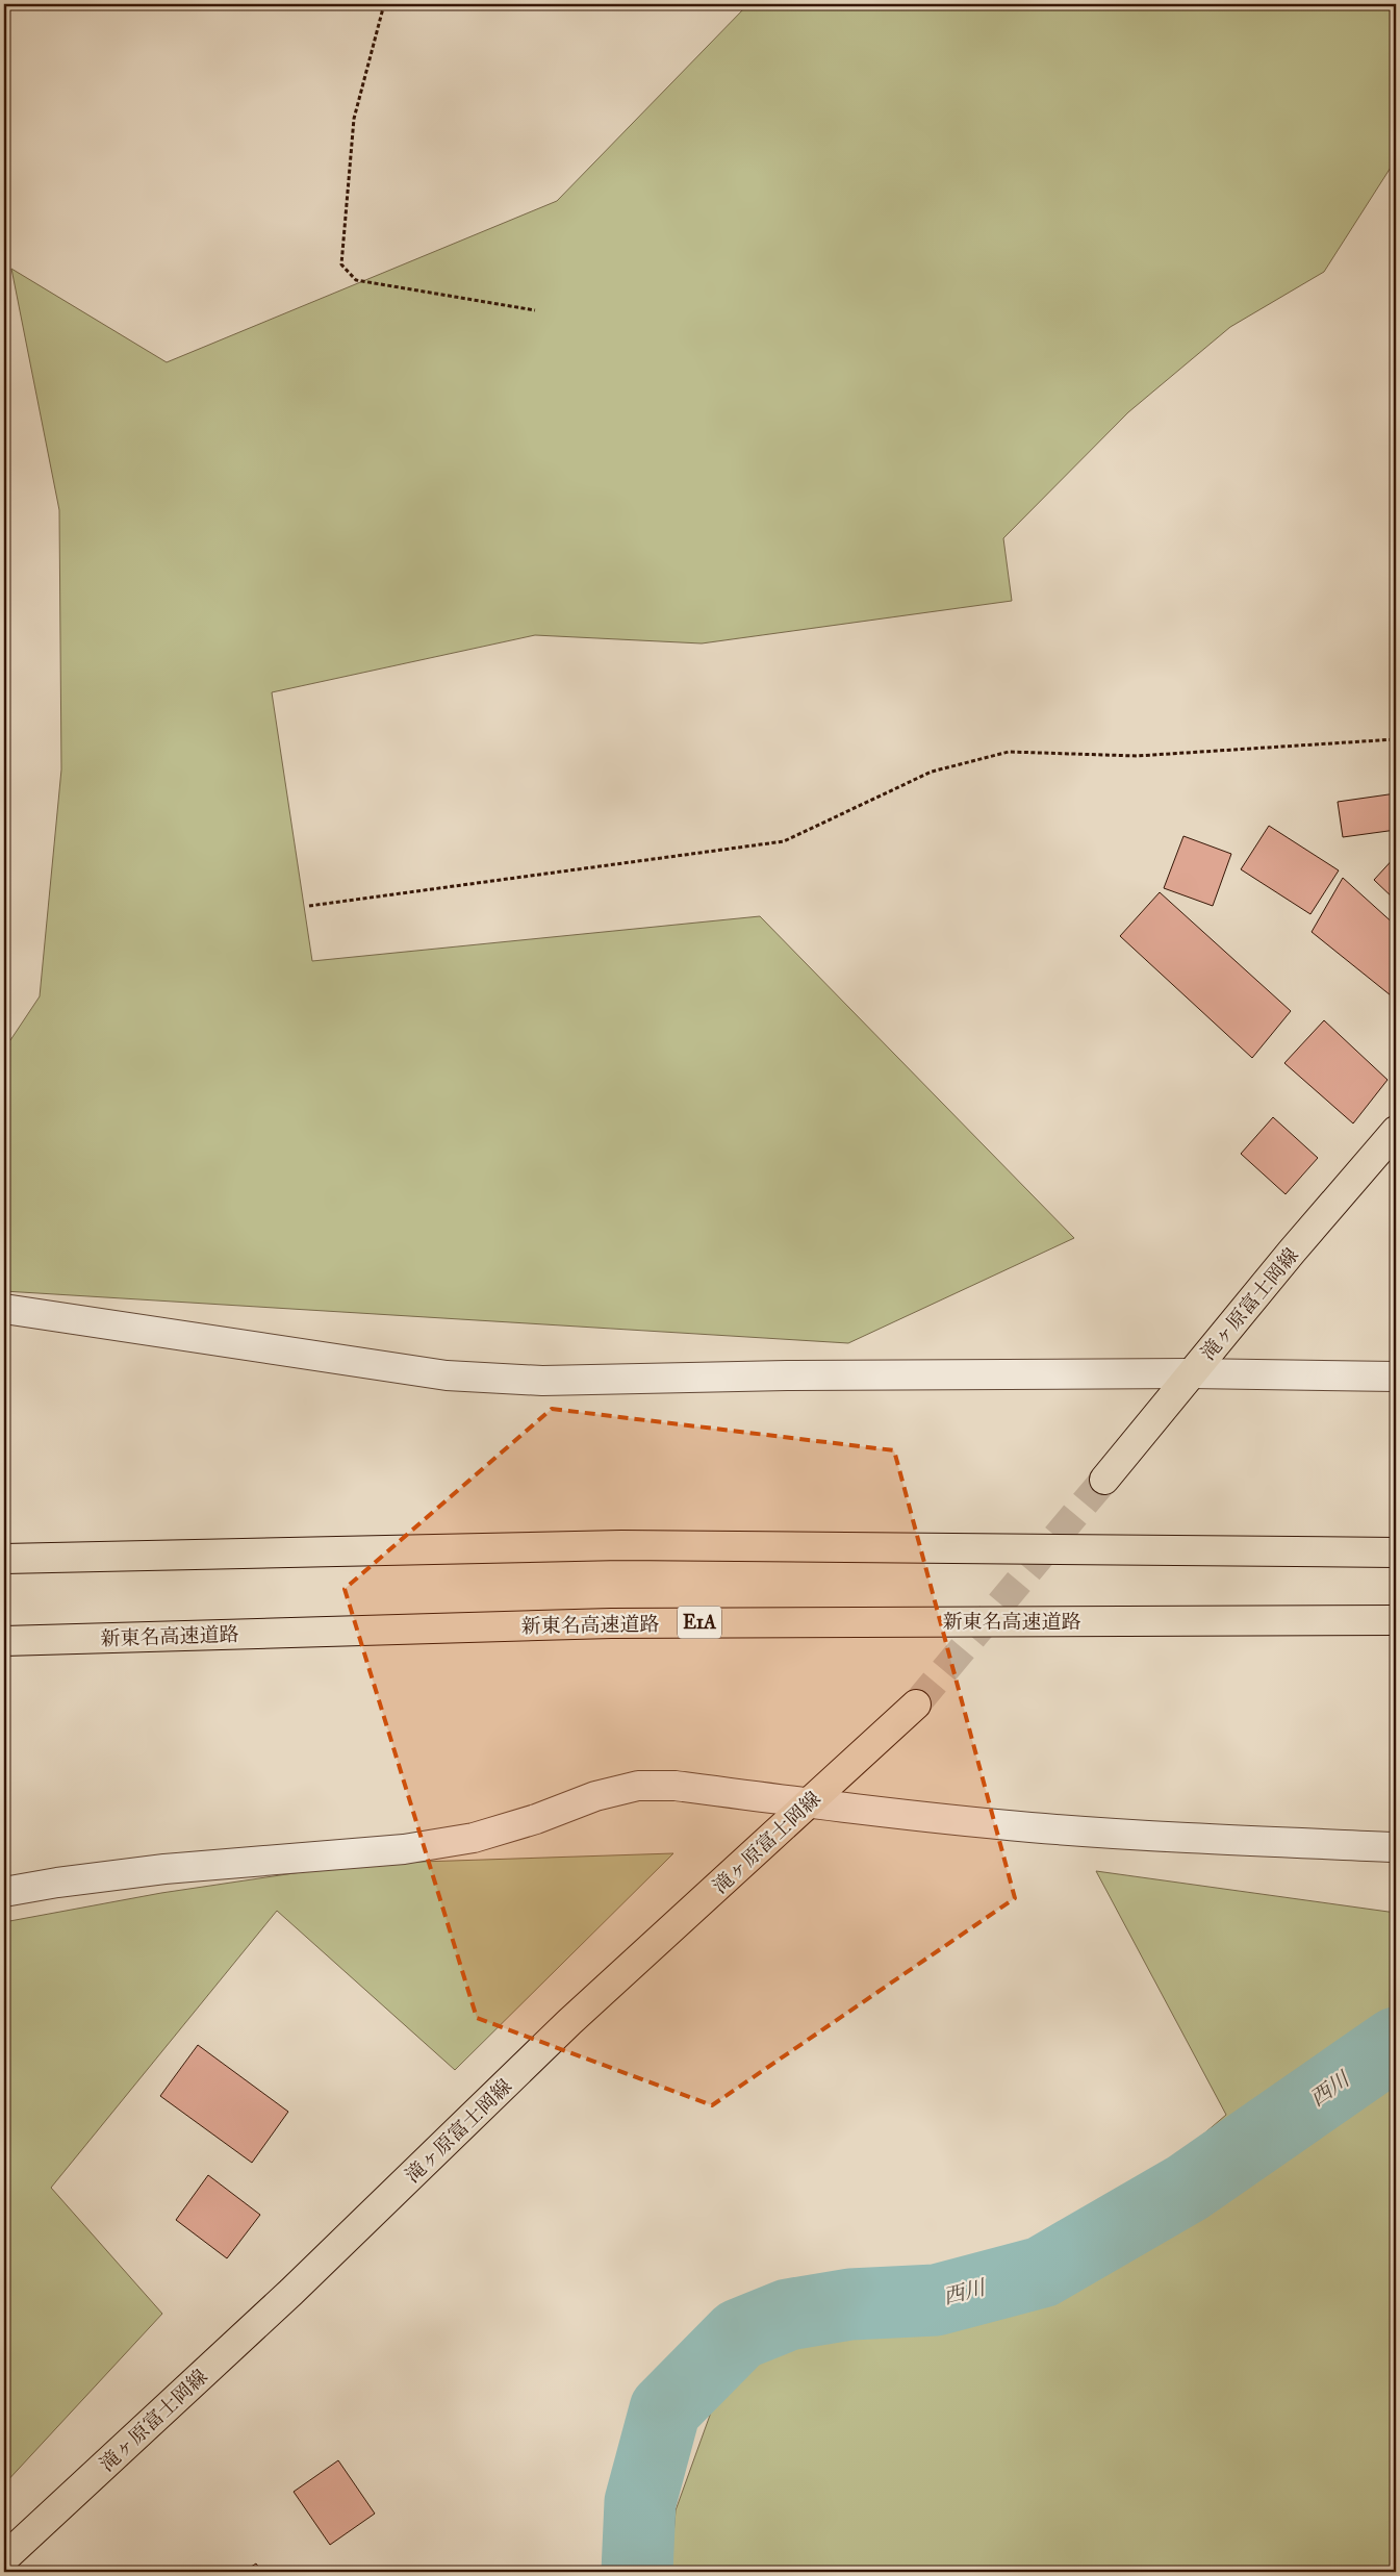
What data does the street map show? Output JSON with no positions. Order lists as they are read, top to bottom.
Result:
{
  "streets": {
    "main road": ["滝ヶ原富士岡線", "新東名高速道路", "E1A"]
  },
  "water": ["西川"]
}
